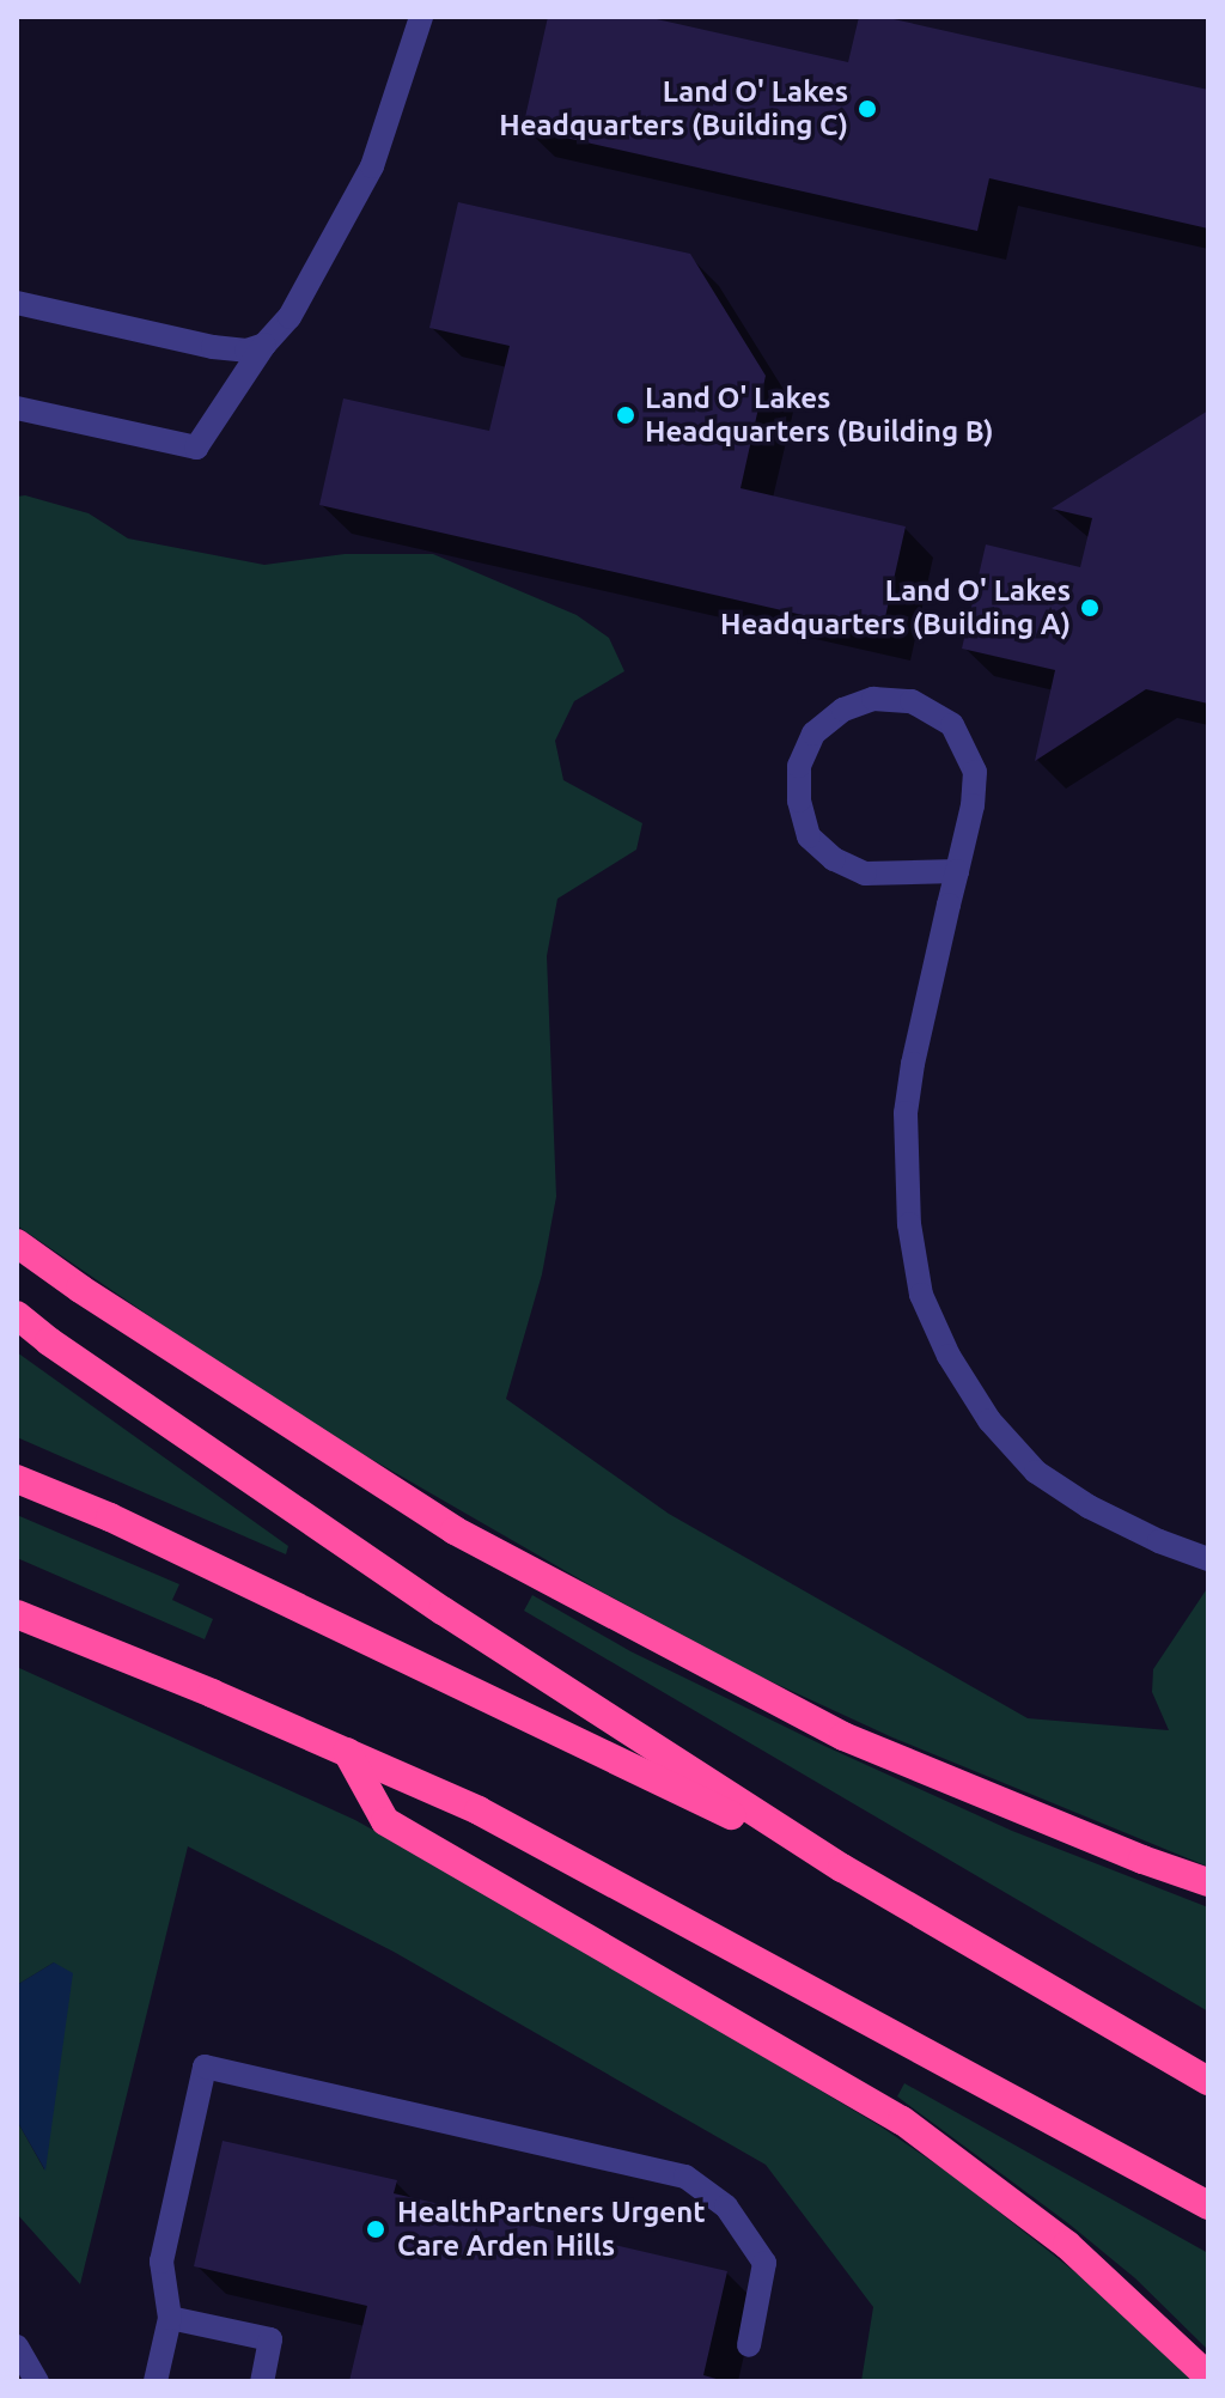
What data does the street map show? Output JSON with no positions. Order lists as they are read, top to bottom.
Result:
{
  "places": [
    "Land O' Lakes Headquarters (Building C)",
    "Land O' Lakes Headquarters (Building B)",
    "Land O' Lakes Headquarters (Building A)",
    "HealthPartners Urgent Care Arden Hills"
  ]
}
